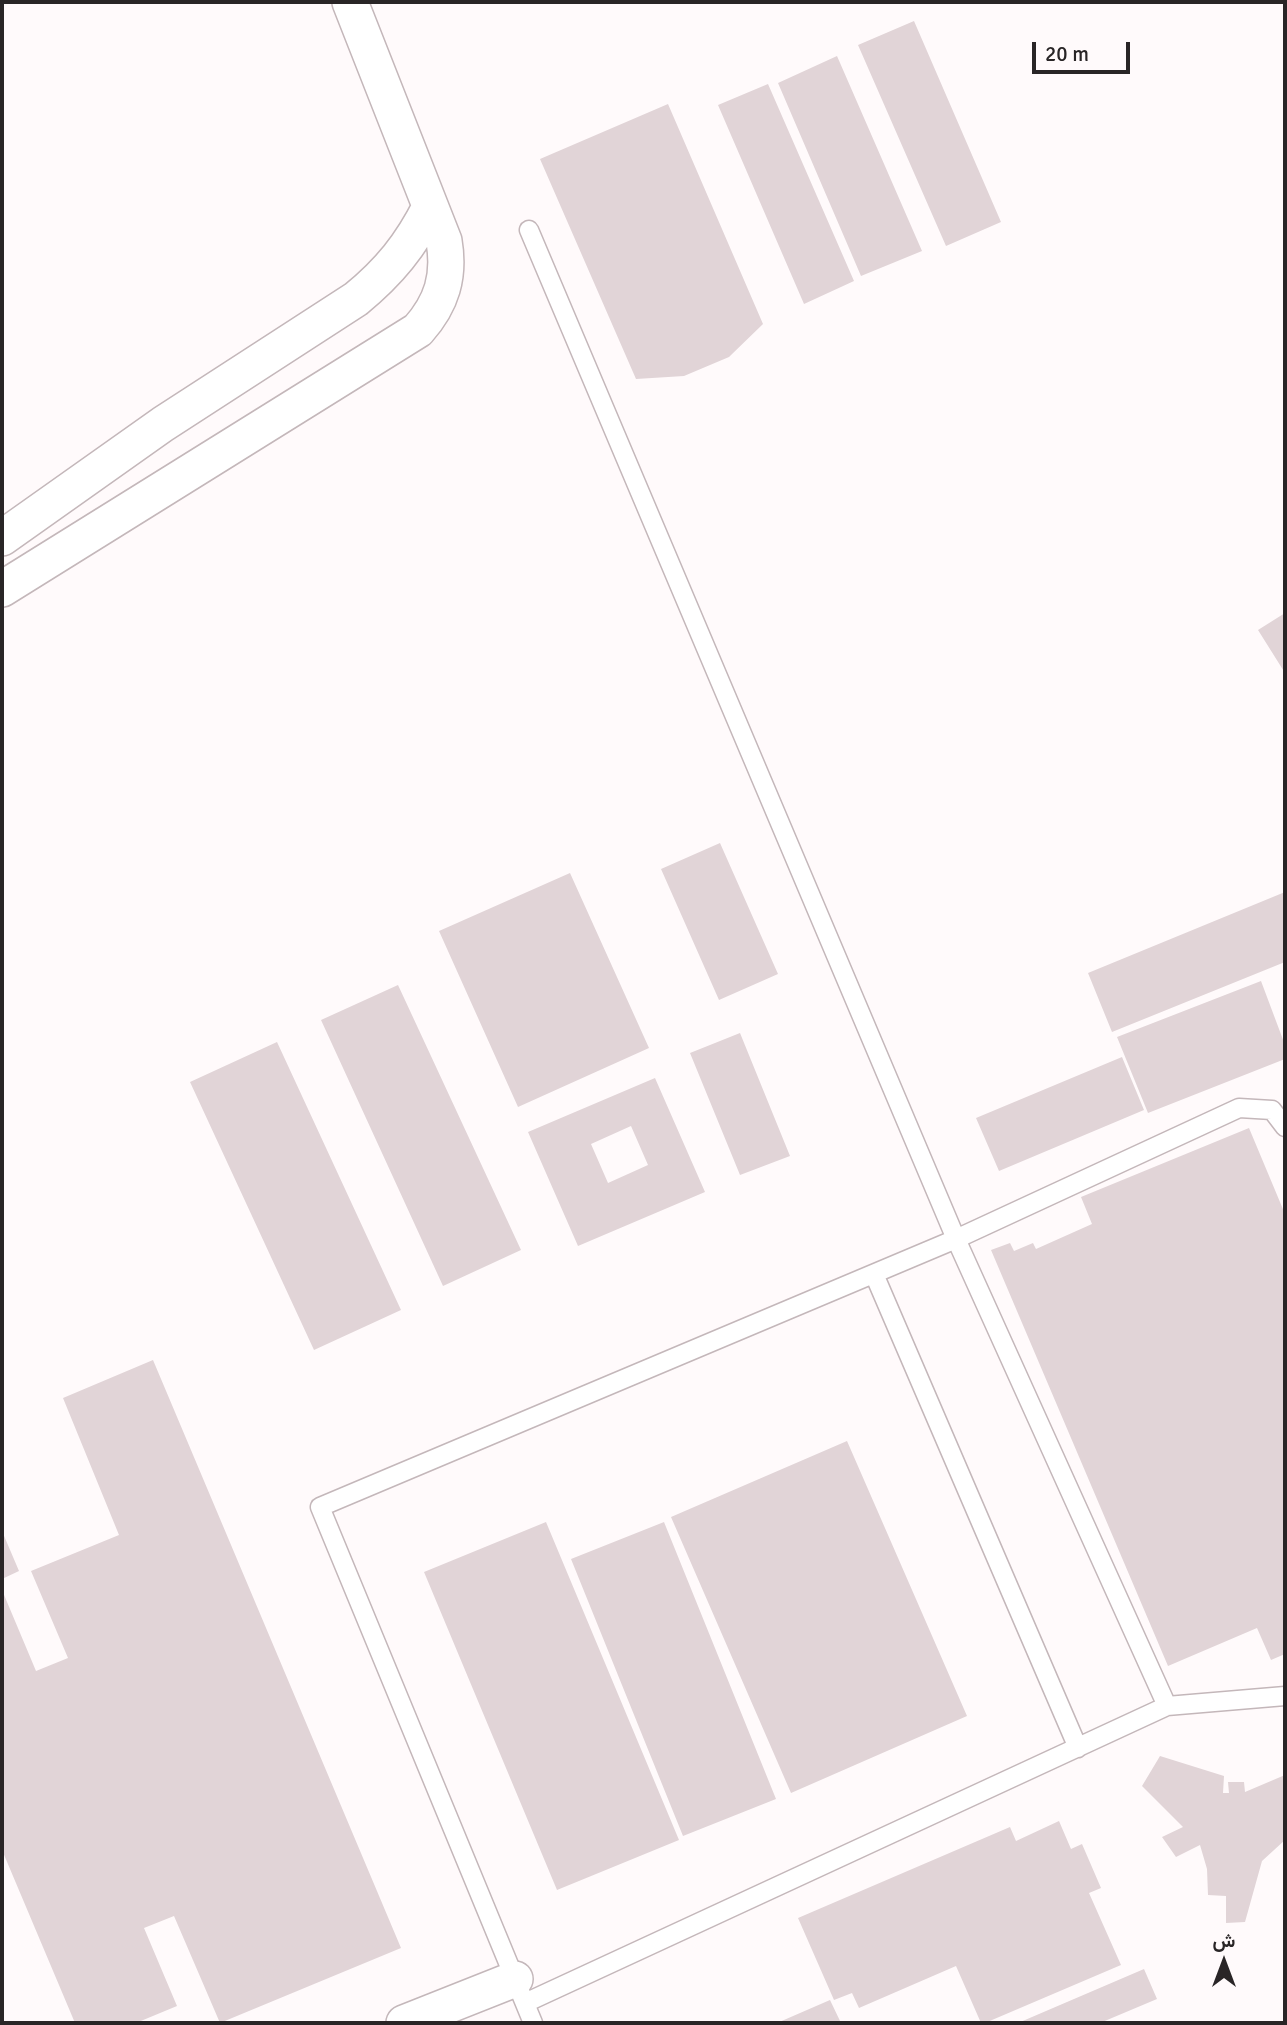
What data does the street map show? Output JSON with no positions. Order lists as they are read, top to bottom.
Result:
{
  "scale_bar": "20 m",
  "north": "top"
}
